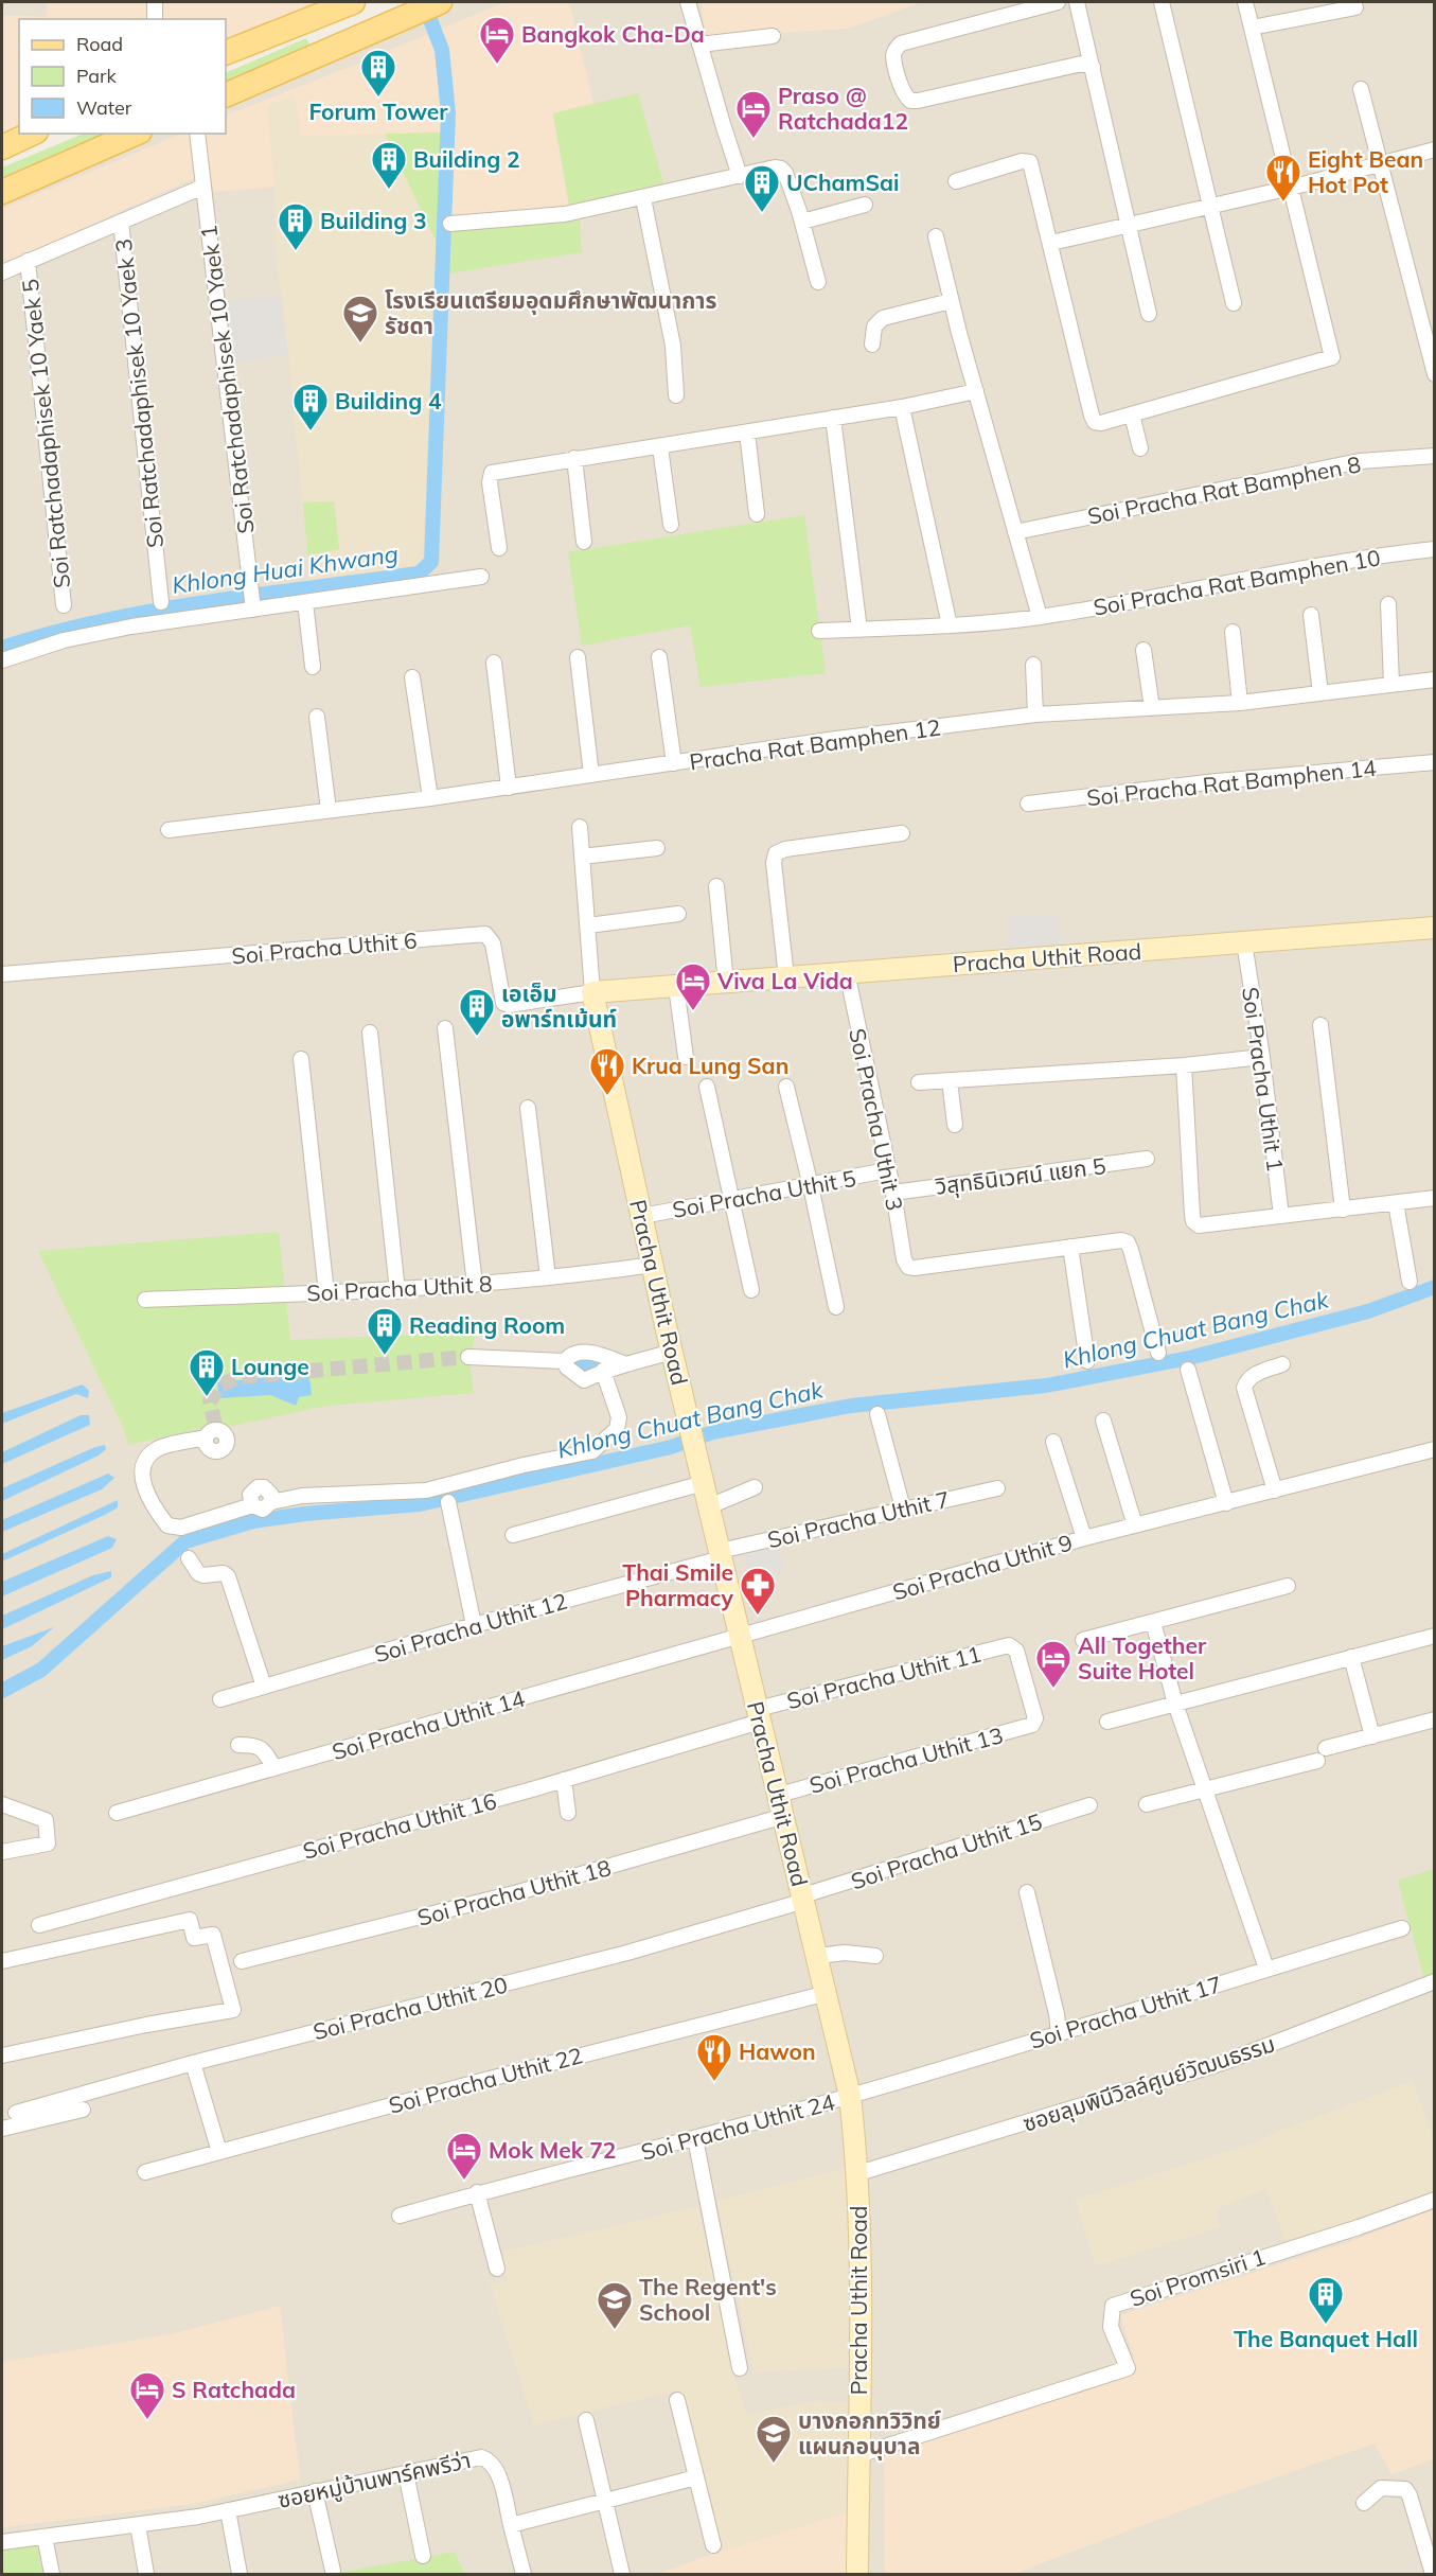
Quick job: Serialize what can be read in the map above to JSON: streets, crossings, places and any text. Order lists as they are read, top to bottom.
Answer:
{
  "streets": {
    "main road": ["Pracha Uthit Road"],
    "street": [
      "Soi Ratchadaphisek 10 Yaek 1",
      "Soi Ratchadaphisek 10 Yaek 3",
      "Soi Ratchadaphisek 10 Yaek 5",
      "Soi Pracha Rat Bamphen 8",
      "Soi Pracha Rat Bamphen 10",
      "Pracha Rat Bamphen 12",
      "Soi Pracha Rat Bamphen 14",
      "Soi Pracha Uthit 6",
      "Soi Pracha Uthit 1",
      "Soi Pracha Uthit 3",
      "วิสุทธินิเวศน์ แยก 5",
      "Soi Pracha Uthit 5",
      "Soi Pracha Uthit 8",
      "Soi Pracha Uthit 7",
      "Soi Pracha Uthit 9",
      "Soi Pracha Uthit 12",
      "Soi Pracha Uthit 11",
      "Soi Pracha Uthit 14",
      "Soi Pracha Uthit 13",
      "Soi Pracha Uthit 16",
      "Soi Pracha Uthit 15",
      "Soi Pracha Uthit 18",
      "Soi Pracha Uthit 20",
      "Soi Pracha Uthit 17",
      "Soi Pracha Uthit 22",
      "ซอยลุมพินีวิลล์ศูนย์วัฒนธรรม",
      "Soi Pracha Uthit 24",
      "Soi Promsiri 1",
      "ซอยหมู่บ้านพาร์คพรีว่า"
    ]
  },
  "crossings": [
    ["Soi Pracha Uthit 6", "Pracha Uthit Road"],
    ["Pracha Uthit Road", "Soi Pracha Uthit 1"],
    ["Pracha Uthit Road", "Soi Pracha Uthit 3"],
    ["Pracha Uthit Road", "Soi Pracha Uthit 5"],
    ["Pracha Uthit Road", "Soi Pracha Uthit 8"],
    ["Pracha Uthit Road", "Soi Pracha Uthit 7"],
    ["Pracha Uthit Road", "Soi Pracha Uthit 9"],
    ["Pracha Uthit Road", "Soi Pracha Uthit 12"],
    ["Pracha Uthit Road", "Soi Pracha Uthit 11"],
    ["Pracha Uthit Road", "Soi Pracha Uthit 14"],
    ["Pracha Uthit Road", "Soi Pracha Uthit 13"],
    ["Pracha Uthit Road", "Soi Pracha Uthit 16"],
    ["Pracha Uthit Road", "Soi Pracha Uthit 15"],
    ["Pracha Uthit Road", "Soi Pracha Uthit 18"],
    ["Pracha Uthit Road", "Soi Pracha Uthit 20"],
    ["Pracha Uthit Road", "Soi Pracha Uthit 17"],
    ["Pracha Uthit Road", "Soi Pracha Uthit 22"],
    ["Pracha Uthit Road", "ซอยลุมพินีวิลล์ศูนย์วัฒนธรรม"],
    ["Pracha Uthit Road", "Soi Pracha Uthit 24"],
    ["Pracha Uthit Road", "Soi Promsiri 1"],
    ["Soi Pracha Uthit 3", "วิสุทธินิเวศน์ แยก 5"],
    ["Soi Pracha Uthit 3", "Soi Pracha Uthit 5"],
    ["Soi Pracha Uthit 7", "Soi Pracha Uthit 12"],
    ["Soi Pracha Uthit 9", "Soi Pracha Uthit 14"],
    ["Soi Pracha Uthit 11", "Soi Pracha Uthit 13"],
    ["Soi Pracha Uthit 11", "Soi Pracha Uthit 16"],
    ["Soi Pracha Uthit 15", "Soi Pracha Uthit 20"],
    ["Soi Pracha Uthit 17", "Soi Pracha Uthit 24"]
  ],
  "water": ["Khlong Huai Khwang", "Khlong Chuat Bang Chak"],
  "places": {
    "hotel": [
      "Bangkok Cha-Da",
      "Praso @ Ratchada12",
      "Viva La Vida",
      "All Together Suite Hotel",
      "Mok Mek 72",
      "S Ratchada"
    ],
    "building": [
      "Forum Tower",
      "Building 2",
      "UChamSai",
      "Building 3",
      "Building 4",
      "เอเอ็ม อพาร์ทเม้นท์",
      "Reading Room",
      "Lounge",
      "The Banquet Hall"
    ],
    "restaurant": ["Eight Bean Hot Pot", "Krua Lung San", "Hawon"],
    "school or university": ["โรงเรียนเตรียมอุดมศึกษาพัฒนาการ รัชดา", "The Regent's School", "บางกอกทวิวิทย์ แผนกอนุบาล"],
    "pharmacy": ["Thai Smile Pharmacy"]
  },
  "legend": ["Road", "Park", "Water"]
}
